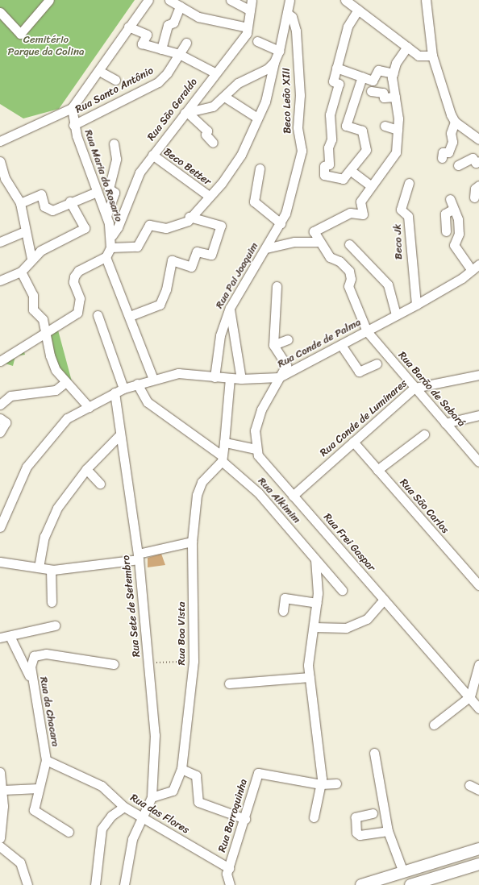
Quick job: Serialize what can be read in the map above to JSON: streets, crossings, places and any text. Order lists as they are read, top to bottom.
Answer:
{
  "streets": {
    "street": [
      "Rua Santo Antônio",
      "Beco Leão XIII",
      "Rua São Geraldo",
      "Beco Better",
      "Rua Maria do Rosario",
      "Beco Jk",
      "Rua Pai Joaquim",
      "Rua Conde de Palma",
      "Rua Barão de Sabará",
      "Rua Conde de Luminares",
      "Rua Alkimim",
      "Rua São Carlos",
      "Rua Frei Gaspar",
      "Rua Sete de Setembro",
      "Rua Boa Vista",
      "Rua da Chacara",
      "Rua das Flores",
      "Rua Barroquinha"
    ]
  },
  "crossings": [
    ["Rua Santo Antônio", "Rua Maria do Rosario"],
    ["Beco Leão XIII", "Rua Pai Joaquim"],
    ["Rua São Geraldo", "Beco Better"],
    ["Rua São Geraldo", "Rua Maria do Rosario"],
    ["Beco Jk", "Rua Conde de Palma"],
    ["Rua Pai Joaquim", "Rua Conde de Palma"],
    ["Rua Conde de Palma", "Rua Barão de Sabará"],
    ["Rua Conde de Palma", "Rua Alkimim"],
    ["Rua Conde de Palma", "Rua Sete de Setembro"],
    ["Rua Barão de Sabará", "Rua Conde de Luminares"],
    ["Rua Conde de Luminares", "Rua São Carlos"],
    ["Rua Conde de Luminares", "Rua Frei Gaspar"],
    ["Rua Alkimim", "Rua Boa Vista"],
    ["Rua Sete de Setembro", "Rua Boa Vista"],
    ["Rua Sete de Setembro", "Rua das Flores"],
    ["Rua da Chacara", "Rua das Flores"],
    ["Rua das Flores", "Rua Barroquinha"]
  ],
  "parks": ["Cemitério Parque da Colina"]
}
